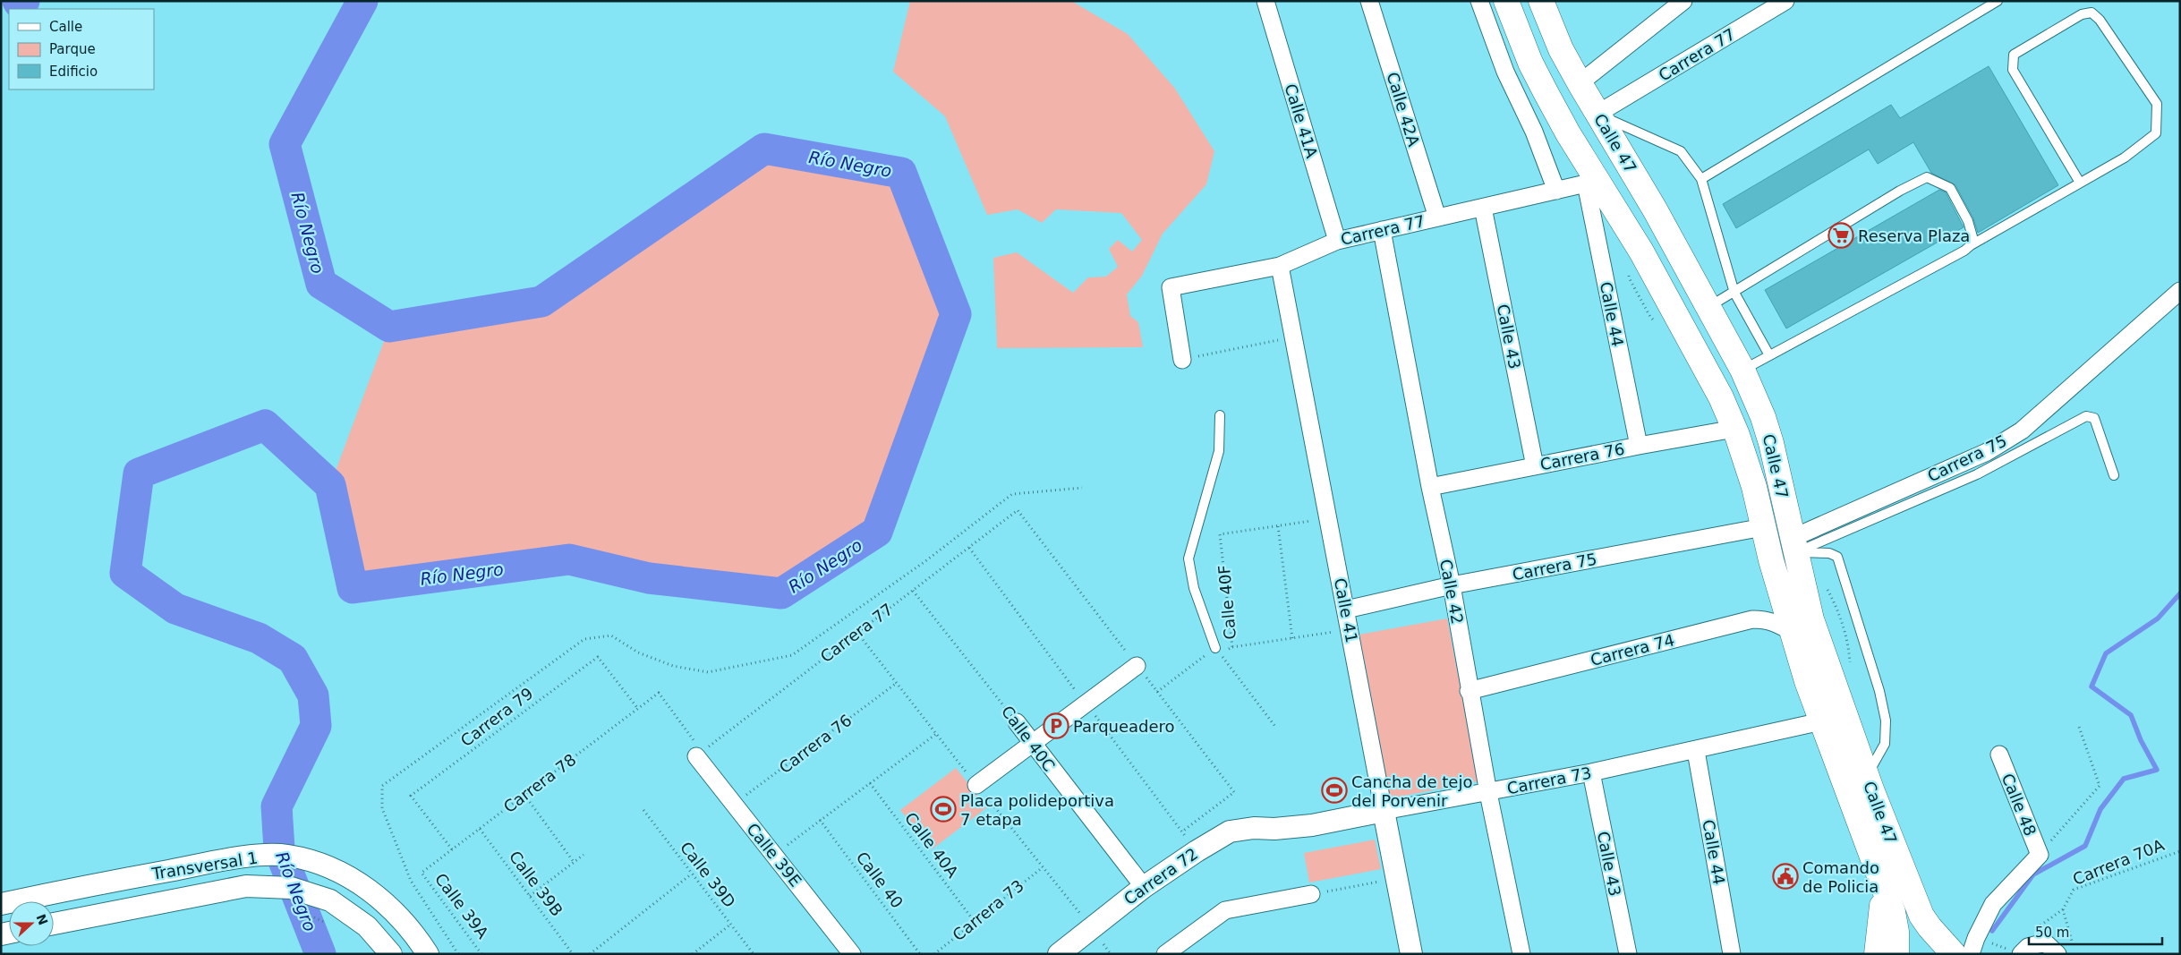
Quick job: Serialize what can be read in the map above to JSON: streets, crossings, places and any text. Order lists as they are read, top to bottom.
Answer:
{
  "streets": {
    "main road": ["Calle 47"],
    "street": [
      "Carrera 77",
      "Calle 42A",
      "Calle 41A",
      "Calle 44",
      "Calle 43",
      "Carrera 76",
      "Carrera 75",
      "Calle 42",
      "Calle 41",
      "Carrera 74",
      "Calle 40C",
      "Carrera 73",
      "Calle 48",
      "Calle 39E",
      "Transversal 1",
      "Carrera 72"
    ],
    "path": [
      "Calle 40F",
      "Carrera 79",
      "Carrera 78",
      "Calle 40A",
      "Carrera 70A",
      "Calle 39D",
      "Calle 40",
      "Calle 39B",
      "Calle 39A"
    ]
  },
  "crossings": [
    ["Carrera 77", "Calle 42A"],
    ["Carrera 77", "Calle 41A"],
    ["Carrera 77", "Calle 47"],
    ["Carrera 77", "Calle 44"],
    ["Carrera 77", "Calle 43"],
    ["Carrera 77", "Calle 42"],
    ["Carrera 77", "Calle 41"],
    ["Carrera 77", "Calle 40C"],
    ["Carrera 77", "Carrera 78"],
    ["Carrera 77", "Calle 39E"],
    ["Calle 47", "Calle 44"],
    ["Calle 47", "Carrera 76"],
    ["Calle 47", "Carrera 75"],
    ["Calle 47", "Carrera 74"],
    ["Calle 47", "Carrera 73"],
    ["Calle 44", "Carrera 76"],
    ["Calle 44", "Carrera 73"],
    ["Calle 43", "Carrera 76"],
    ["Calle 43", "Carrera 73"],
    ["Carrera 76", "Calle 42"],
    ["Carrera 76", "Calle 39E"],
    ["Carrera 75", "Calle 42"],
    ["Carrera 75", "Calle 41"],
    ["Calle 42", "Carrera 74"],
    ["Calle 42", "Carrera 73"],
    ["Calle 41", "Carrera 73"],
    ["Carrera 79", "Carrera 78"],
    ["Calle 40C", "Carrera 72"],
    ["Carrera 73", "Calle 40A"],
    ["Carrera 73", "Carrera 72"],
    ["Carrera 78", "Calle 39E"],
    ["Carrera 78", "Calle 39B"],
    ["Carrera 78", "Calle 39A"]
  ],
  "water": ["Río Negro"],
  "places": {
    "supermarket": ["Reserva Plaza"],
    "parking": ["Parqueadero"],
    "sports": ["Cancha de tejo del Porvenir", "Placa polideportiva 7 etapa"],
    "public building": ["Comando de Policia"]
  },
  "legend": ["Calle", "Parque", "Edificio"],
  "scale_bar": "50 m",
  "north": "right"
}
